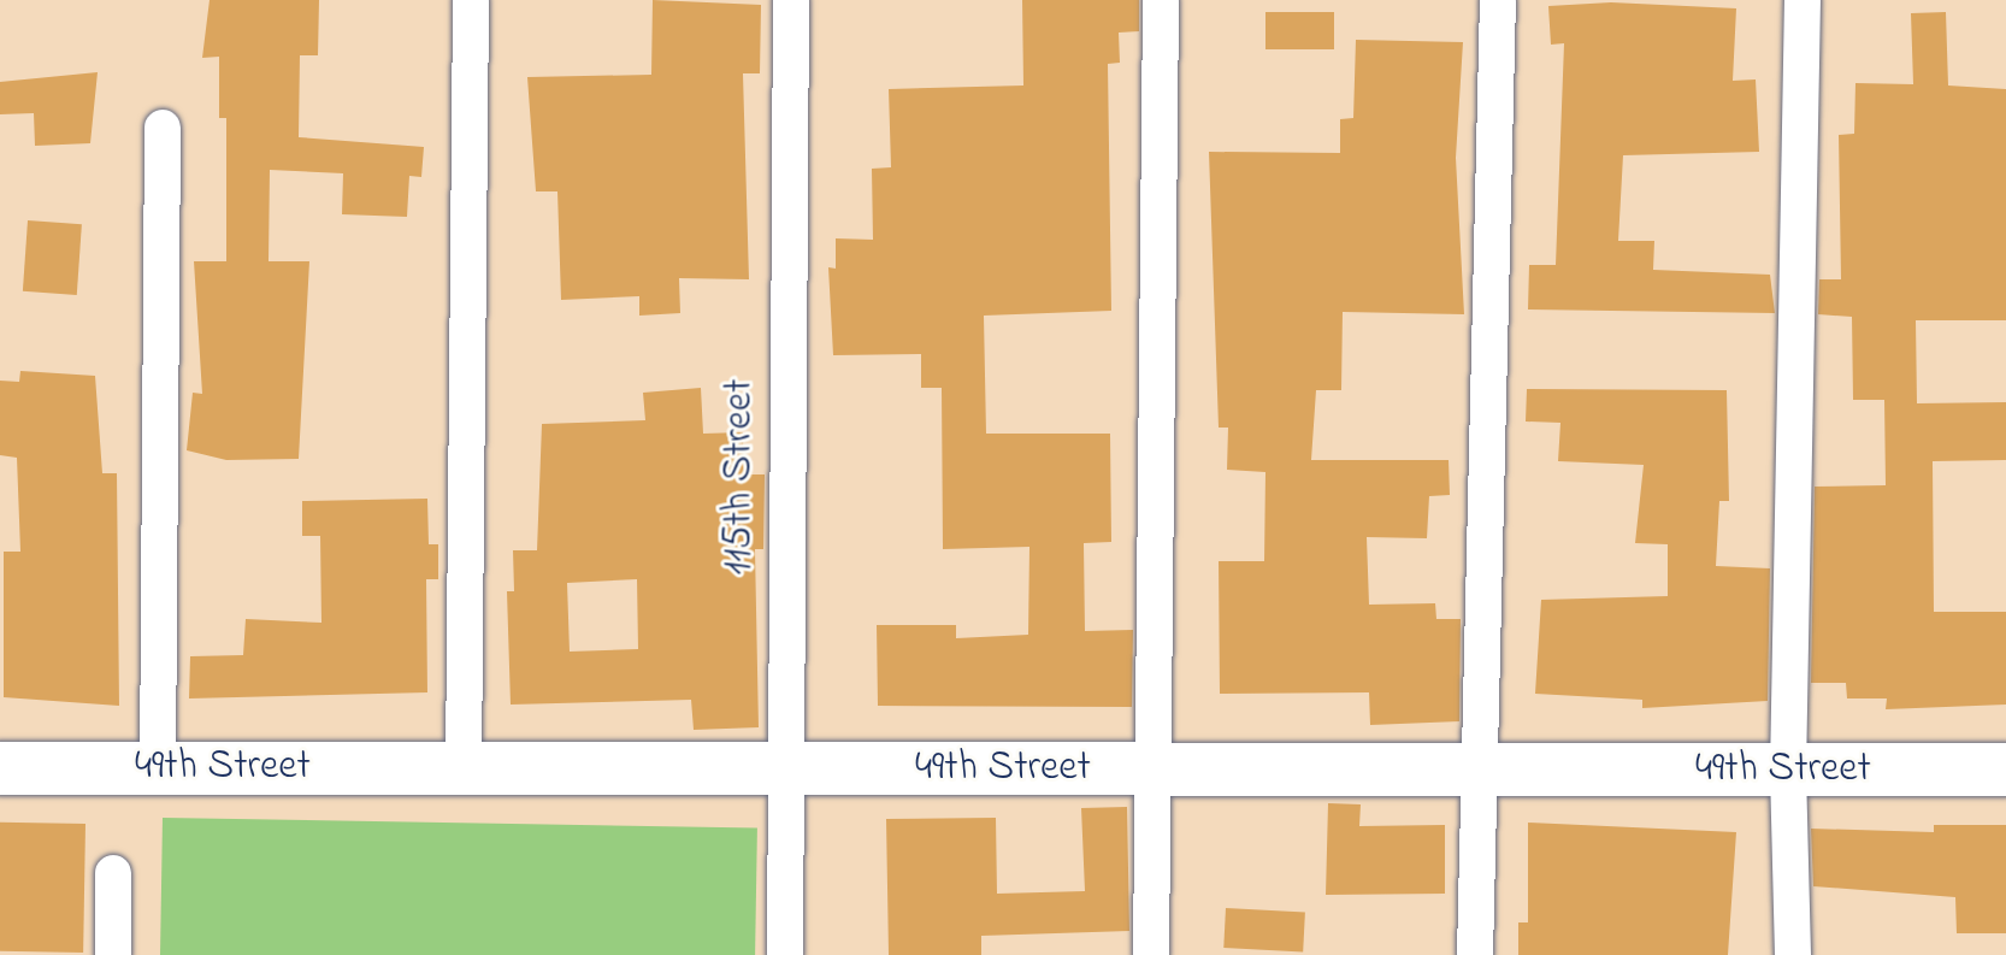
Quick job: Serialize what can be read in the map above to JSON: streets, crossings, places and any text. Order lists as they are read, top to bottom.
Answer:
{
  "streets": {
    "main road": ["49th Street"],
    "street": ["115th Street"]
  },
  "crossings": [
    ["115th Street", "49th Street"]
  ]
}
